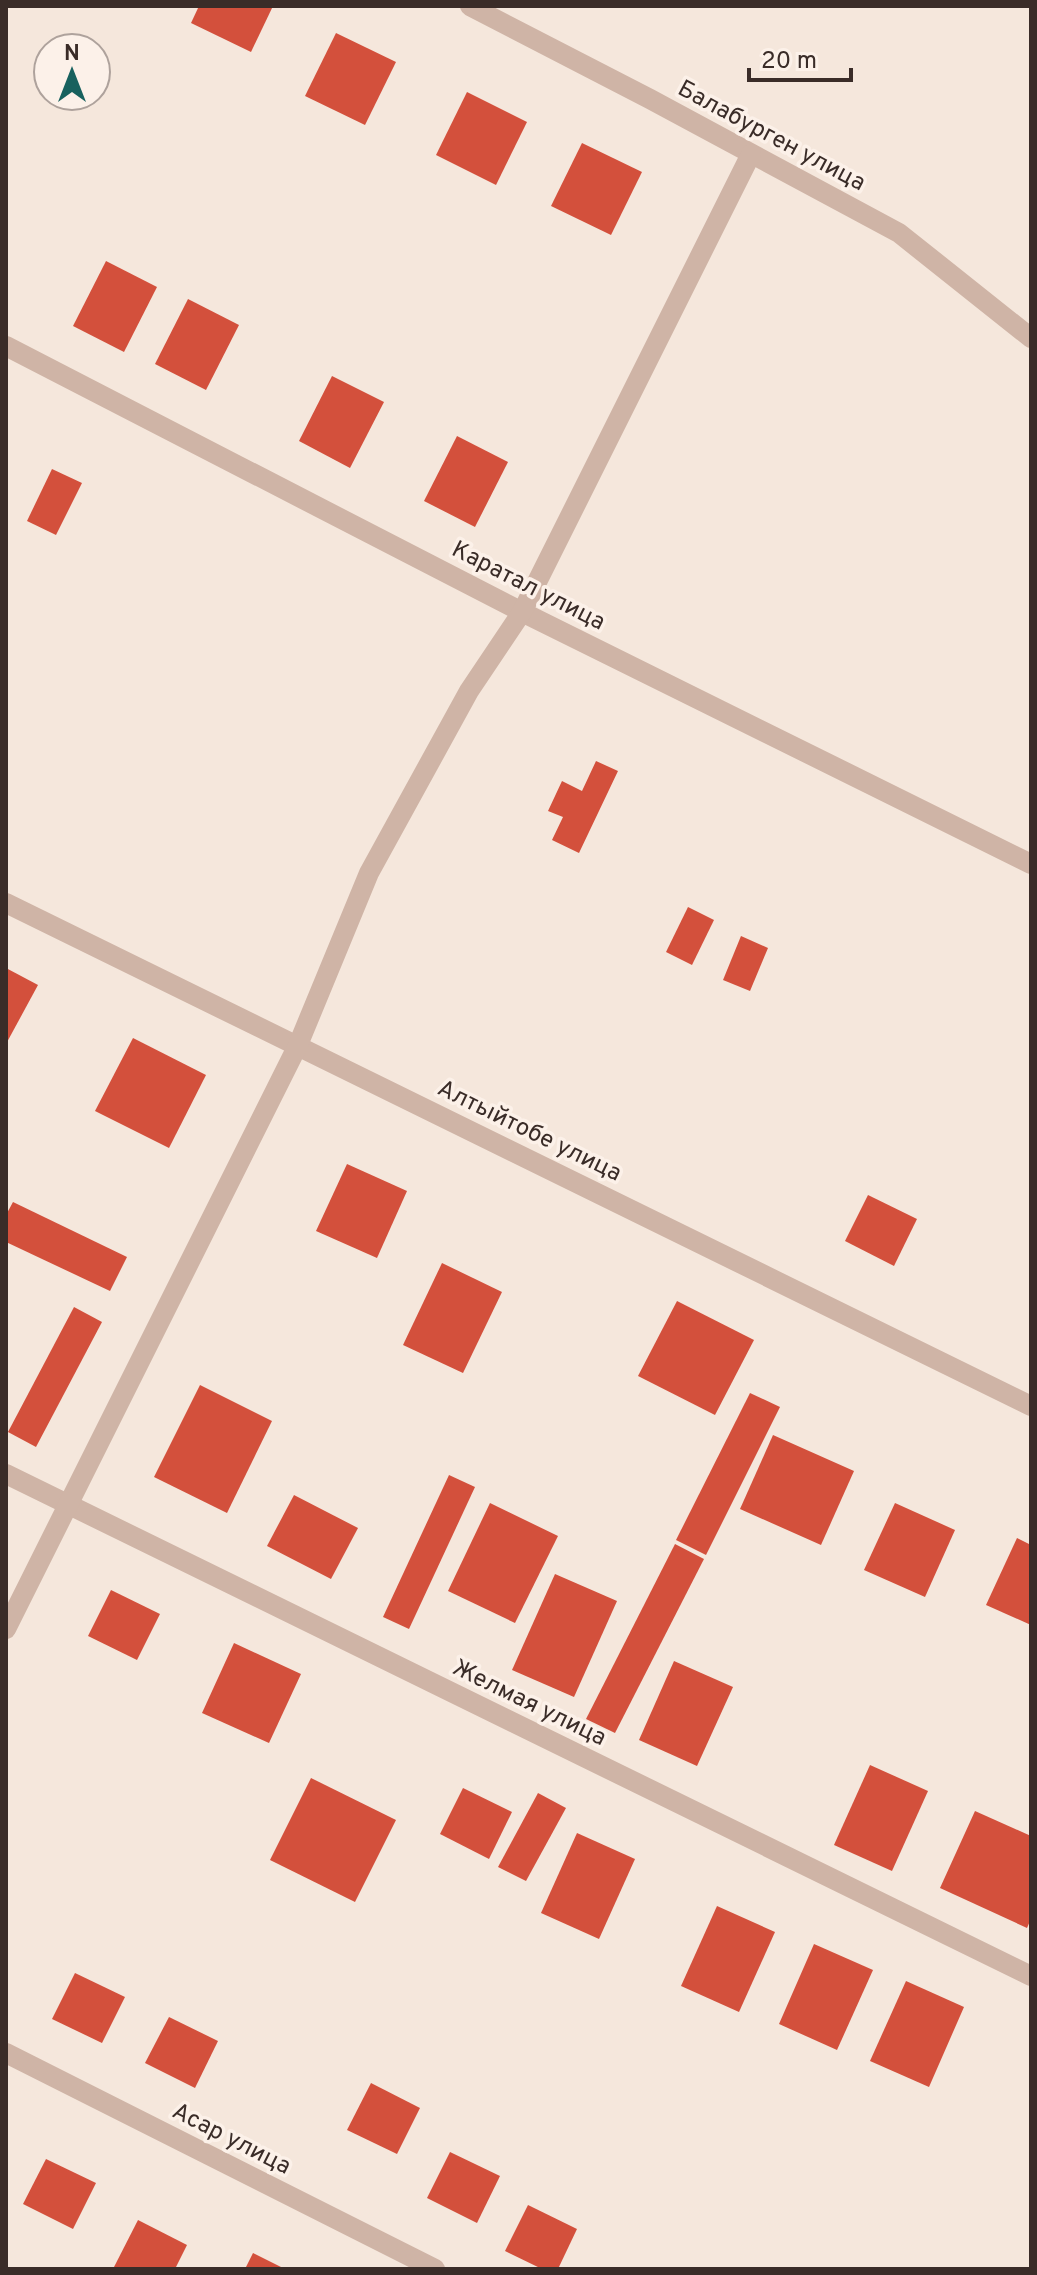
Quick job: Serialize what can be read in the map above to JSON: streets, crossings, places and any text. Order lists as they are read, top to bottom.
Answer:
{
  "streets": {
    "street": [
      "Балабурген улица",
      "Каратал улица",
      "Алтыйтобе улица",
      "Желмая улица",
      "Асар улица"
    ]
  },
  "scale_bar": "20 m",
  "north": "top"
}
